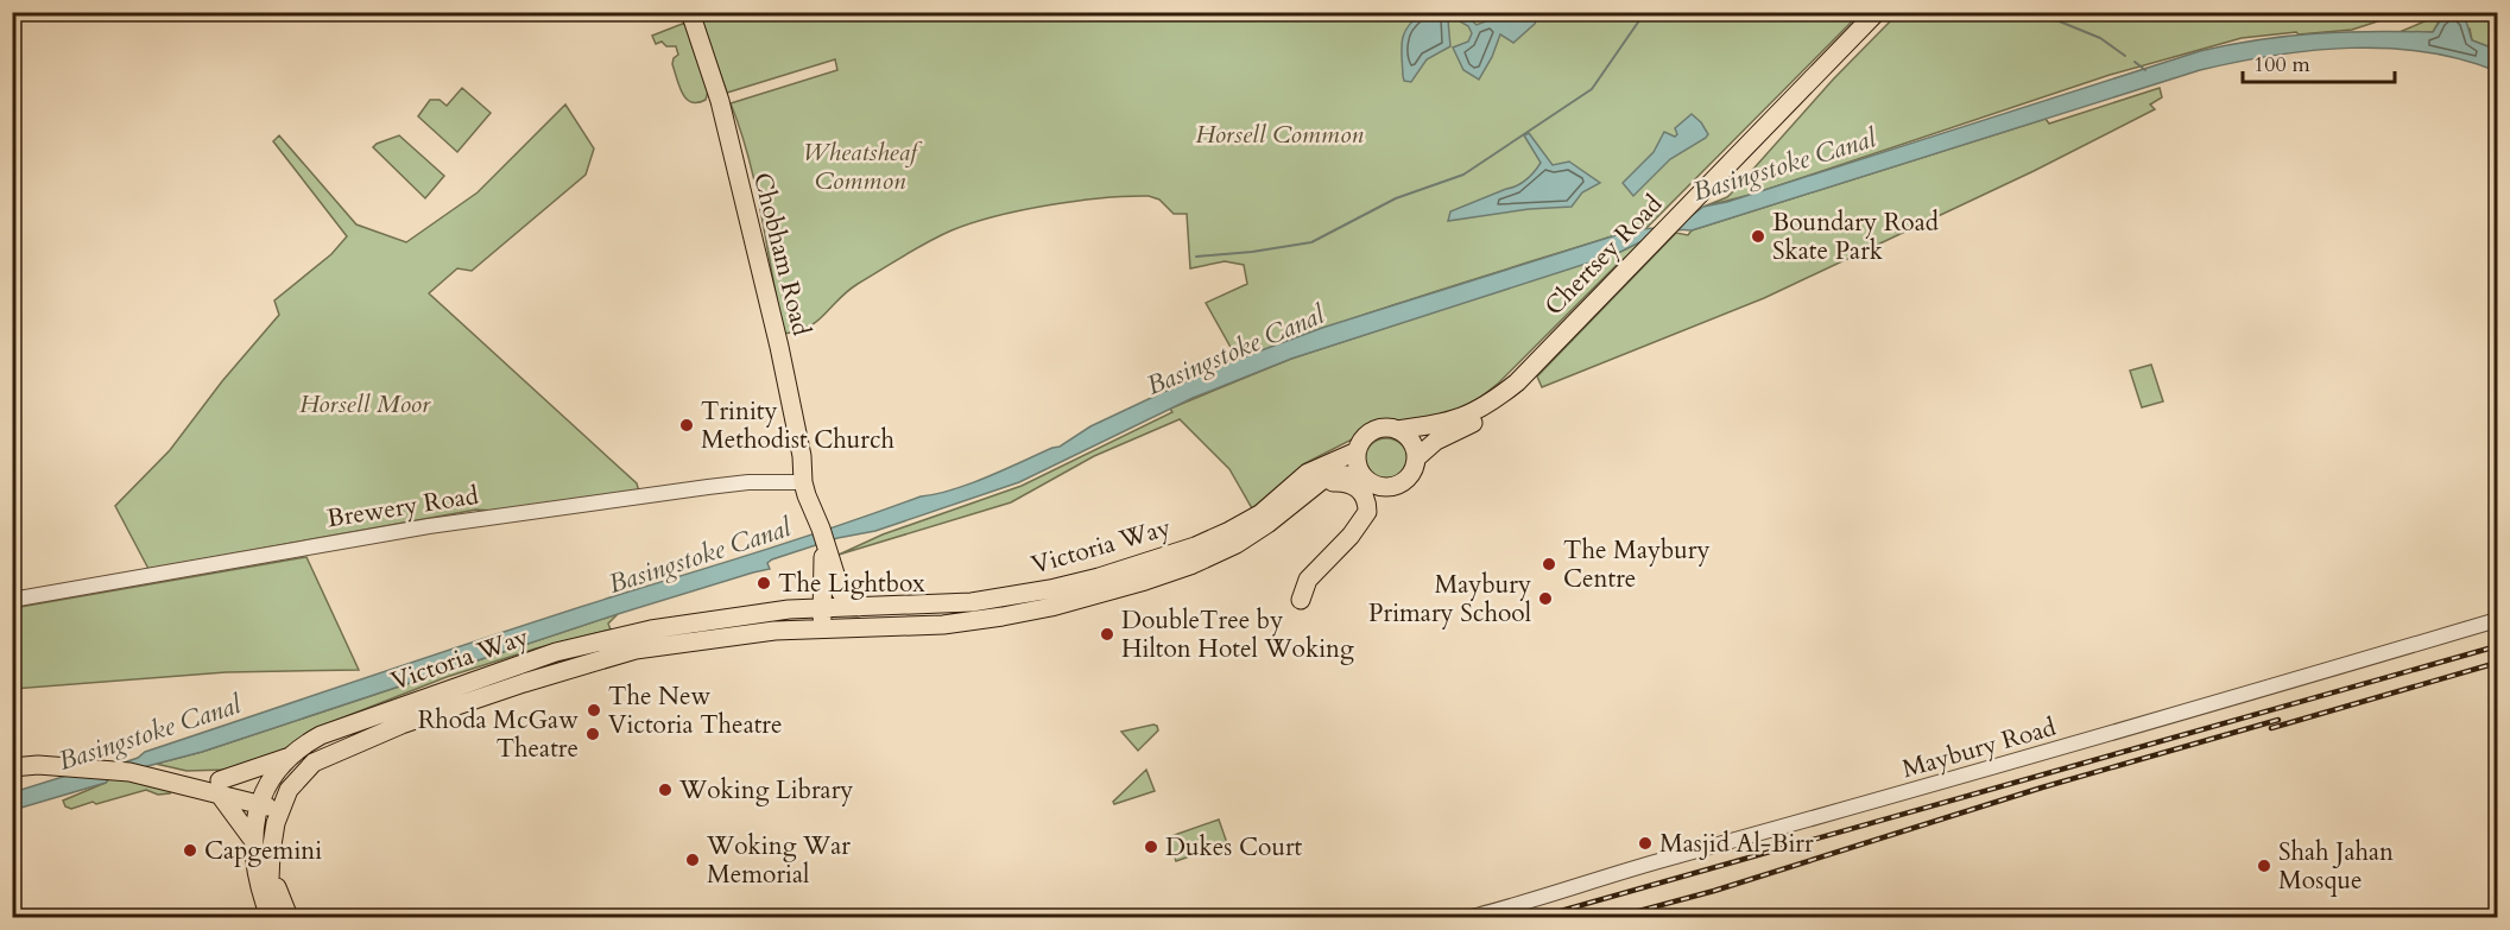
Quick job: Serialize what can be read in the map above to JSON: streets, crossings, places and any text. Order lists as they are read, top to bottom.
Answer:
{
  "streets": {
    "main road": ["Chobham Road", "Chertsey Road", "Victoria Way"],
    "street": ["Brewery Road", "Maybury Road"]
  },
  "crossings": [
    ["Chobham Road", "Brewery Road"],
    ["Chobham Road", "Victoria Way"],
    ["Chertsey Road", "Victoria Way"]
  ],
  "water": ["Basingstoke Canal"],
  "parks": ["Horsell Common", "Wheatsheaf Common", "Horsell Moor"],
  "places": [
    "Boundary Road Skate Park",
    "Trinity Methodist Church",
    "The Maybury Centre",
    "The Lightbox",
    "Maybury Primary School",
    "DoubleTree by Hilton Hotel Woking",
    "The New Victoria Theatre",
    "Rhoda McGaw Theatre",
    "Woking Library",
    "Masjid Al-Birr",
    "Dukes Court",
    "Capgemini",
    "Woking War Memorial",
    "Shah Jahan Mosque"
  ],
  "scale_bar": "100 m"
}
